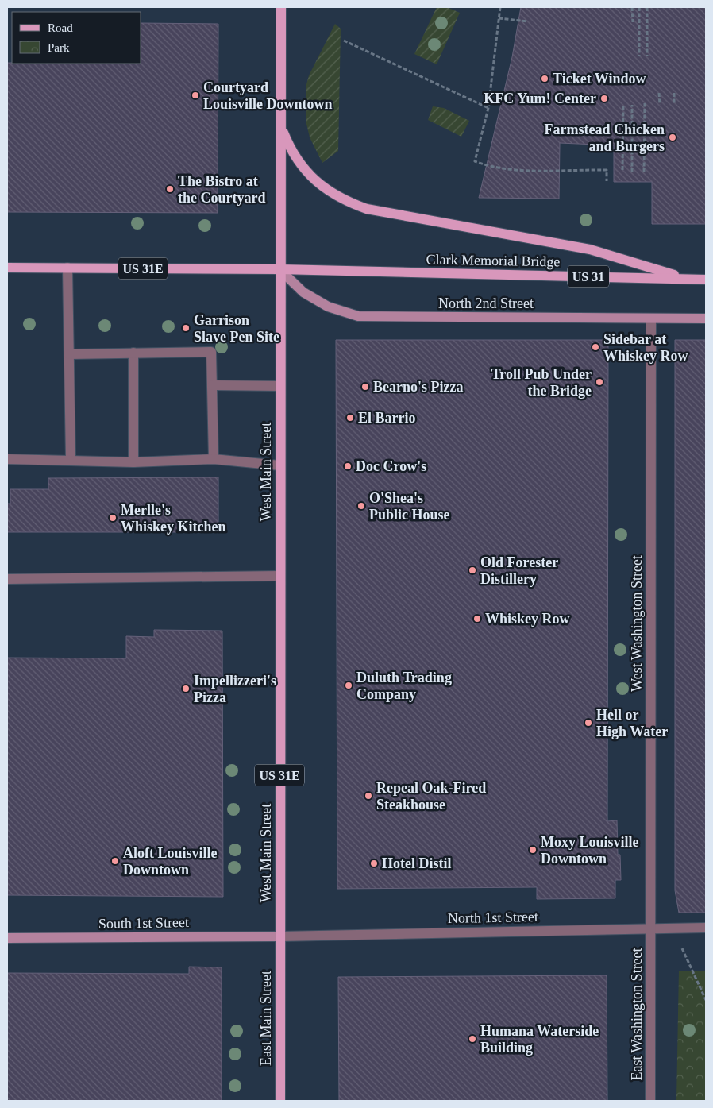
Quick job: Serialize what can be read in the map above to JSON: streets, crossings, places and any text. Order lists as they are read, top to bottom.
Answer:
{
  "streets": {
    "main road": [
      "Clark Memorial Bridge",
      "US 31E",
      "US 31",
      "West Main Street",
      "East Main Street"
    ],
    "street": [
      "North 2nd Street",
      "West Washington Street",
      "North 1st Street",
      "South 1st Street",
      "East Washington Street"
    ]
  },
  "crossings": [
    ["Clark Memorial Bridge", "US 31E"],
    ["Clark Memorial Bridge", "North 2nd Street"],
    ["Clark Memorial Bridge", "West Main Street"],
    ["US 31E", "North 2nd Street"],
    ["US 31E", "West Main Street"],
    ["North 2nd Street", "West Main Street"],
    ["North 2nd Street", "West Washington Street"],
    ["West Main Street", "North 1st Street"],
    ["West Main Street", "South 1st Street"],
    ["West Main Street", "East Main Street"],
    ["West Washington Street", "North 1st Street"],
    ["West Washington Street", "East Washington Street"],
    ["North 1st Street", "South 1st Street"],
    ["North 1st Street", "East Washington Street"],
    ["North 1st Street", "East Main Street"],
    ["South 1st Street", "East Main Street"]
  ],
  "places": [
    "Ticket Window",
    "Courtyard Louisville Downtown",
    "KFC Yum! Center",
    "Farmstead Chicken and Burgers",
    "The Bistro at the Courtyard",
    "Garrison Slave Pen Site",
    "Sidebar at Whiskey Row",
    "Troll Pub Under the Bridge",
    "Bearno's Pizza",
    "El Barrio",
    "Doc Crow's",
    "O'Shea's Public House",
    "Merlle's Whiskey Kitchen",
    "Old Forester Distillery",
    "Whiskey Row",
    "Duluth Trading Company",
    "Impellizzeri's Pizza",
    "Hell or High Water",
    "Repeal Oak-Fired Steakhouse",
    "Moxy Louisville Downtown",
    "Aloft Louisville Downtown",
    "Hotel Distil",
    "Humana Waterside Building"
  ],
  "legend": ["Road", "Park"]
}
